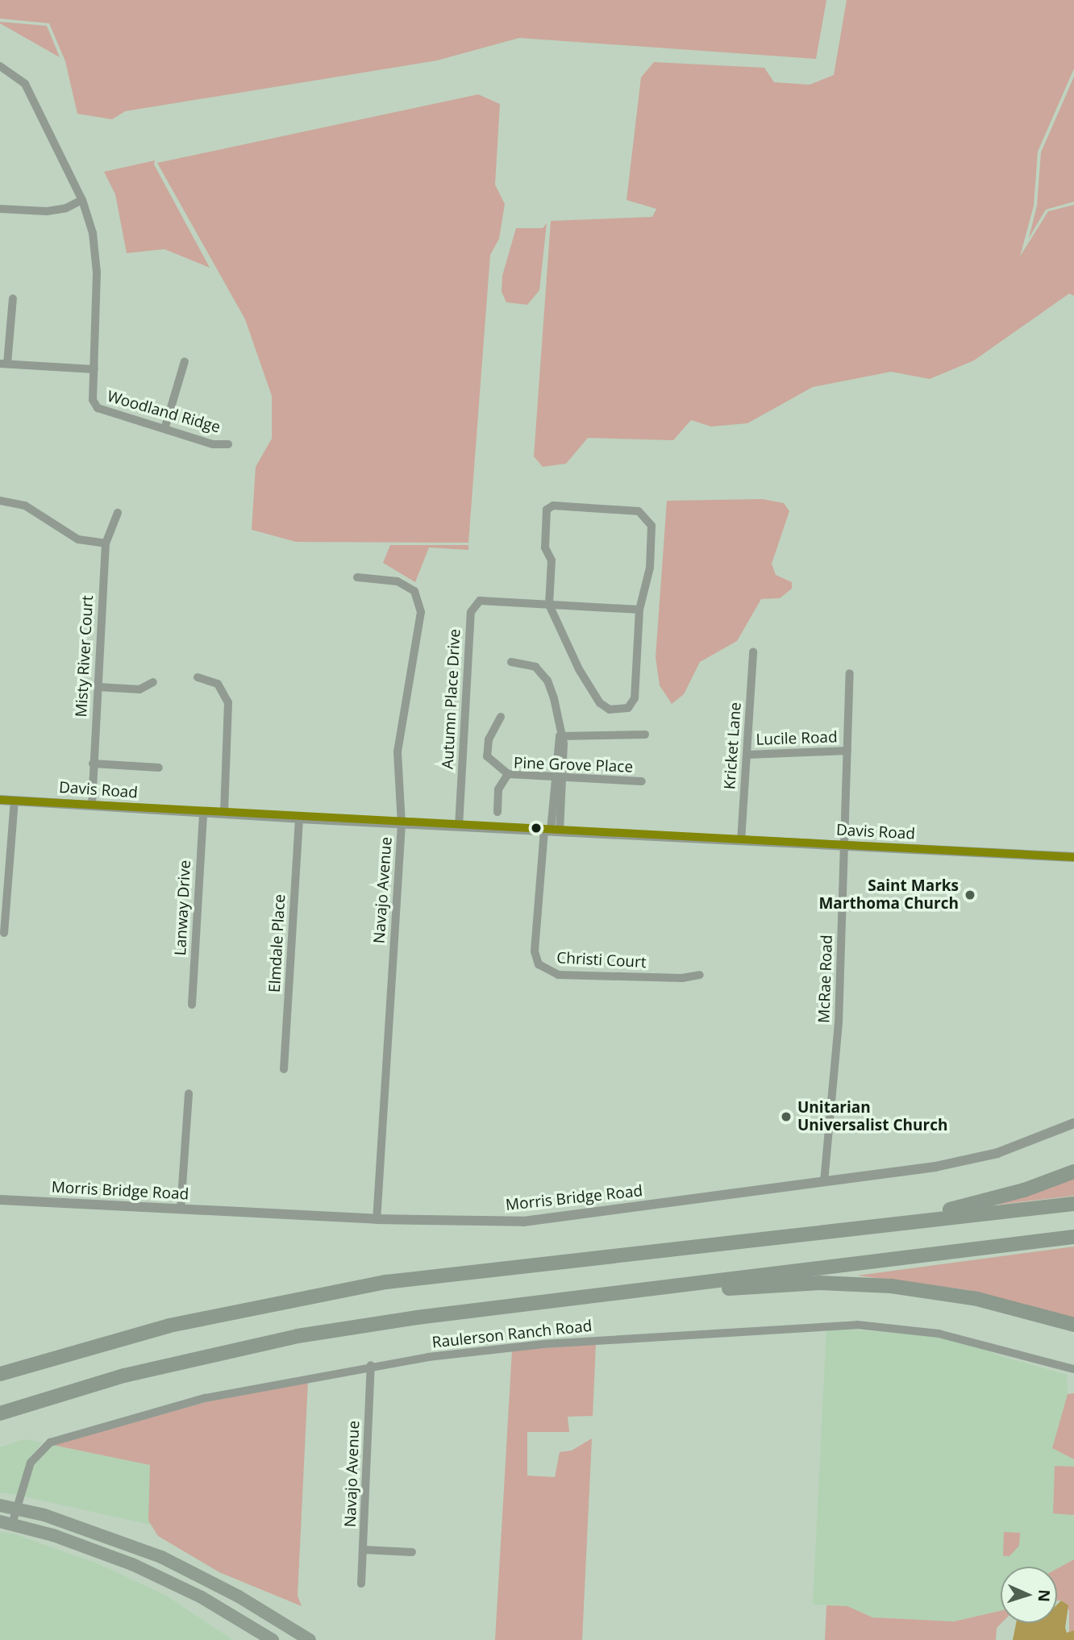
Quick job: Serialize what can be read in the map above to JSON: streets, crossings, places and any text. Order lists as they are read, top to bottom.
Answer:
{
  "streets": {
    "street": [
      "Woodland Ridge",
      "Misty River Court",
      "Autumn Place Drive",
      "Lucile Road",
      "Kricket Lane",
      "Pine Grove Place",
      "Davis Road",
      "Navajo Avenue",
      "Lanway Drive",
      "Elmdale Place",
      "Christi Court",
      "McRae Road",
      "Morris Bridge Road",
      "Raulerson Ranch Road"
    ]
  },
  "crossings": [
    ["Misty River Court", "Davis Road"],
    ["Autumn Place Drive", "Davis Road"],
    ["Lucile Road", "Kricket Lane"],
    ["Lucile Road", "McRae Road"],
    ["Kricket Lane", "Davis Road"],
    ["Pine Grove Place", "Christi Court"],
    ["Davis Road", "Navajo Avenue"],
    ["Davis Road", "Lanway Drive"],
    ["Davis Road", "Elmdale Place"],
    ["Davis Road", "Christi Court"],
    ["Davis Road", "McRae Road"],
    ["Navajo Avenue", "Morris Bridge Road"],
    ["Navajo Avenue", "Raulerson Ranch Road"],
    ["McRae Road", "Morris Bridge Road"]
  ],
  "places": ["Saint Marks Marthoma Church", "Unitarian Universalist Church"],
  "north": "right"
}
